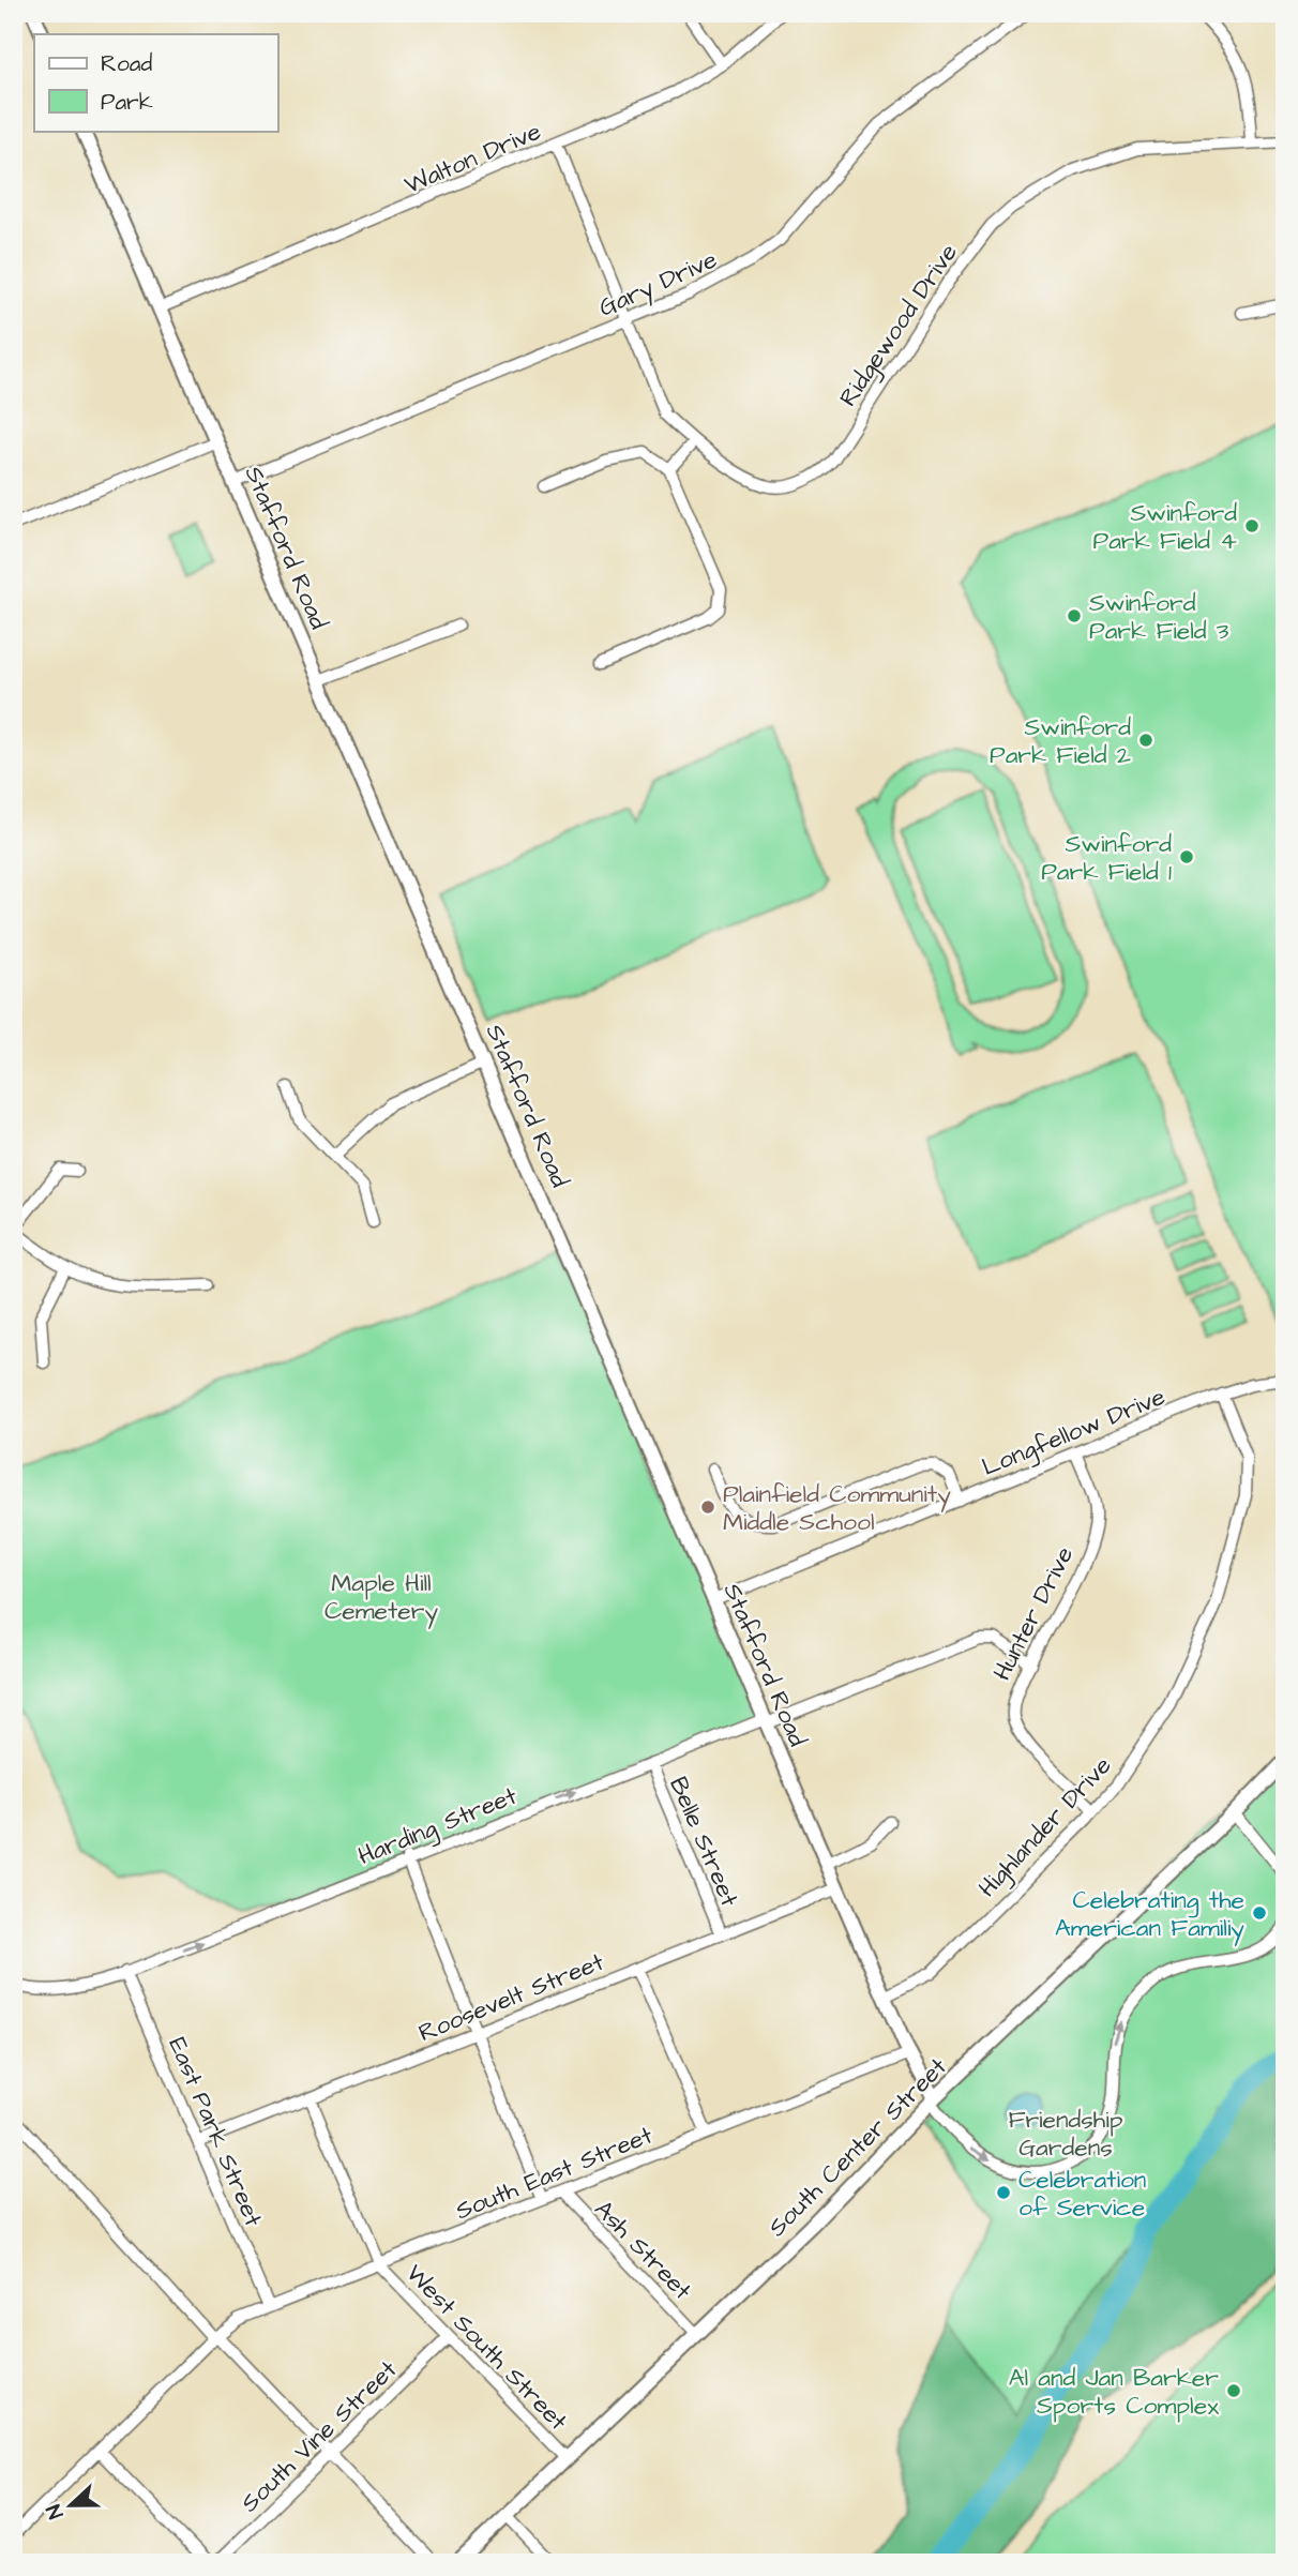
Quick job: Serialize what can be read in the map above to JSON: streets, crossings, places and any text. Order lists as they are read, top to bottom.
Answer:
{
  "streets": {
    "street": [
      "Walton Drive",
      "Gary Drive",
      "Ridgewood Drive",
      "Stafford Road",
      "Longfellow Drive",
      "Hunter Drive",
      "Harding Street",
      "Highlander Drive",
      "Belle Street",
      "Roosevelt Street",
      "East Park Street",
      "South Center Street",
      "South East Street",
      "Ash Street",
      "West South Street",
      "South Vine Street"
    ]
  },
  "crossings": [
    ["Walton Drive", "Ridgewood Drive"],
    ["Walton Drive", "Stafford Road"],
    ["Gary Drive", "Ridgewood Drive"],
    ["Gary Drive", "Stafford Road"],
    ["Stafford Road", "Longfellow Drive"],
    ["Stafford Road", "Harding Street"],
    ["Stafford Road", "Highlander Drive"],
    ["Stafford Road", "Roosevelt Street"],
    ["Stafford Road", "South Center Street"],
    ["Stafford Road", "South East Street"],
    ["Longfellow Drive", "Hunter Drive"],
    ["Longfellow Drive", "Highlander Drive"],
    ["Hunter Drive", "Harding Street"],
    ["Hunter Drive", "Highlander Drive"],
    ["Harding Street", "Belle Street"],
    ["Harding Street", "East Park Street"],
    ["Belle Street", "Roosevelt Street"],
    ["Roosevelt Street", "East Park Street"],
    ["Roosevelt Street", "West South Street"],
    ["East Park Street", "South East Street"],
    ["South Center Street", "Ash Street"],
    ["South Center Street", "West South Street"],
    ["South East Street", "Ash Street"],
    ["South East Street", "West South Street"],
    ["West South Street", "South Vine Street"]
  ],
  "one_way": ["Harding Street"],
  "parks": ["Maple Hill Cemetery", "Friendship Gardens"],
  "places": [
    "Swinford Park Field 4",
    "Swinford Park Field 3",
    "Swinford Park Field 2",
    "Swinford Park Field 1",
    "Plainfield Community Middle School",
    "Celebrating the American Familiy",
    "Celebration of Service",
    "Al and Jan Barker Sports Complex"
  ],
  "legend": ["Road", "Park"],
  "north": "left"
}
